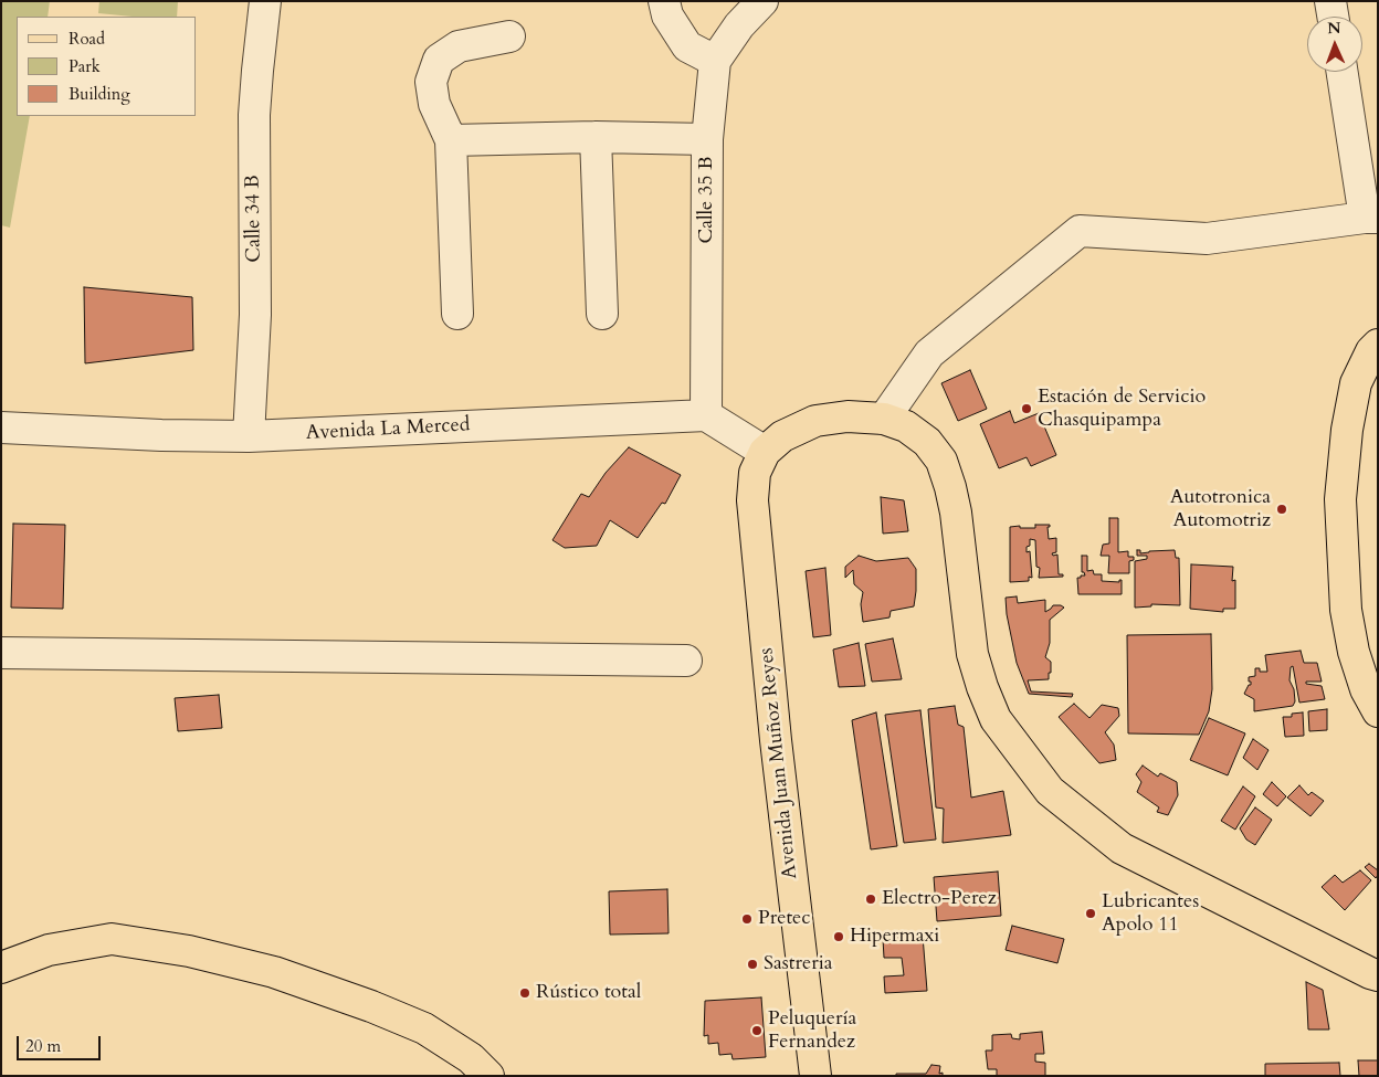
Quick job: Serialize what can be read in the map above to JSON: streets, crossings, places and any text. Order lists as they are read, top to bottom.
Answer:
{
  "streets": {
    "main road": ["Avenida Juan Muñoz Reyes"],
    "street": ["Calle 35 B", "Calle 34 B", "Avenida La Merced"]
  },
  "crossings": [
    ["Calle 35 B", "Avenida La Merced"],
    ["Calle 34 B", "Avenida La Merced"]
  ],
  "places": [
    "Estación de Servicio Chasquipampa",
    "Autotronica Automotriz",
    "Electro-Perez",
    "Lubricantes Apolo 11",
    "Pretec",
    "Hipermaxi",
    "Sastreria",
    "Rústico total",
    "Peluquería Fernandez"
  ],
  "legend": ["Road", "Park", "Building"],
  "scale_bar": "20 m",
  "north": "top"
}
